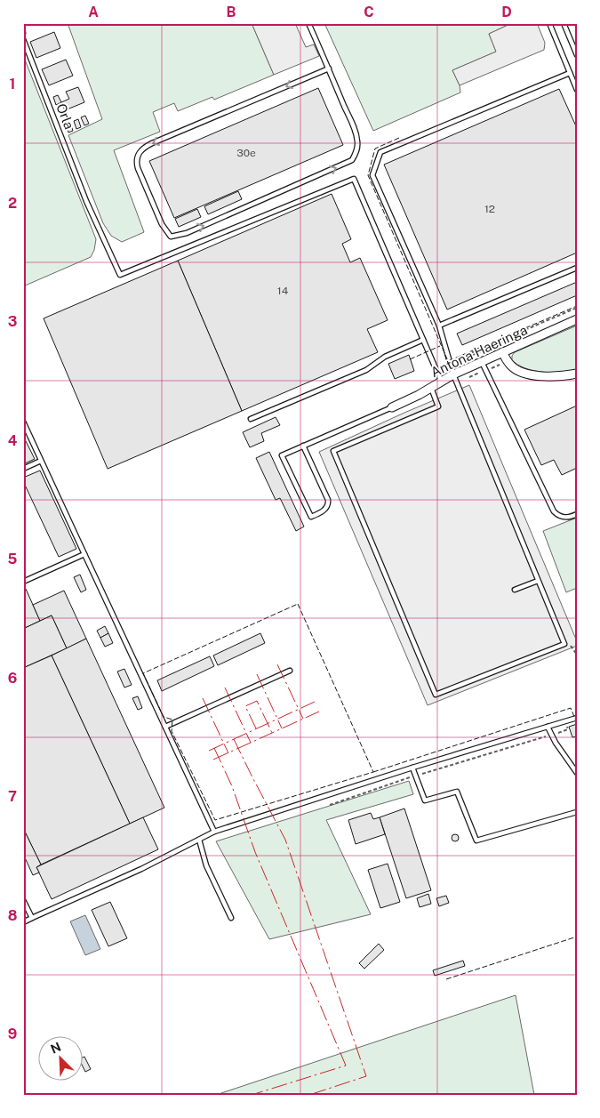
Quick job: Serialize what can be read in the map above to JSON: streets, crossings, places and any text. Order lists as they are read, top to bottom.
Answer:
{
  "streets": {
    "street": ["Antona Haeringa"],
    "lane": ["Orla"]
  },
  "house_numbers": ["30e", "12", "14"],
  "north": "top left",
  "grid": {
    "columns": [
      "A",
      "B",
      "C",
      "D"
    ],
    "rows": [
      "1",
      "2",
      "3",
      "4",
      "5",
      "6",
      "7",
      "8",
      "9"
    ]
  }
}
